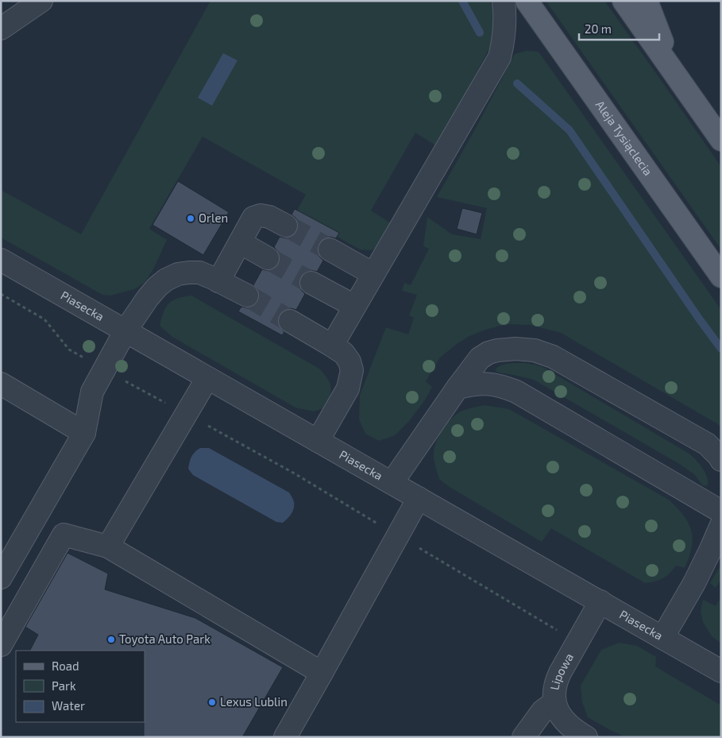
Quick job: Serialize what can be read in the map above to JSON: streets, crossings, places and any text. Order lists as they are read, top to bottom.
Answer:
{
  "streets": {
    "main road": ["Aleja Tysiąclecia"],
    "street": ["Piasecka", "Lipowa"]
  },
  "crossings": [
    ["Piasecka", "Lipowa"]
  ],
  "places": ["Orlen", "Toyota Auto Park", "Lexus Lublin"],
  "legend": ["Road", "Park", "Water"],
  "scale_bar": "20 m"
}
